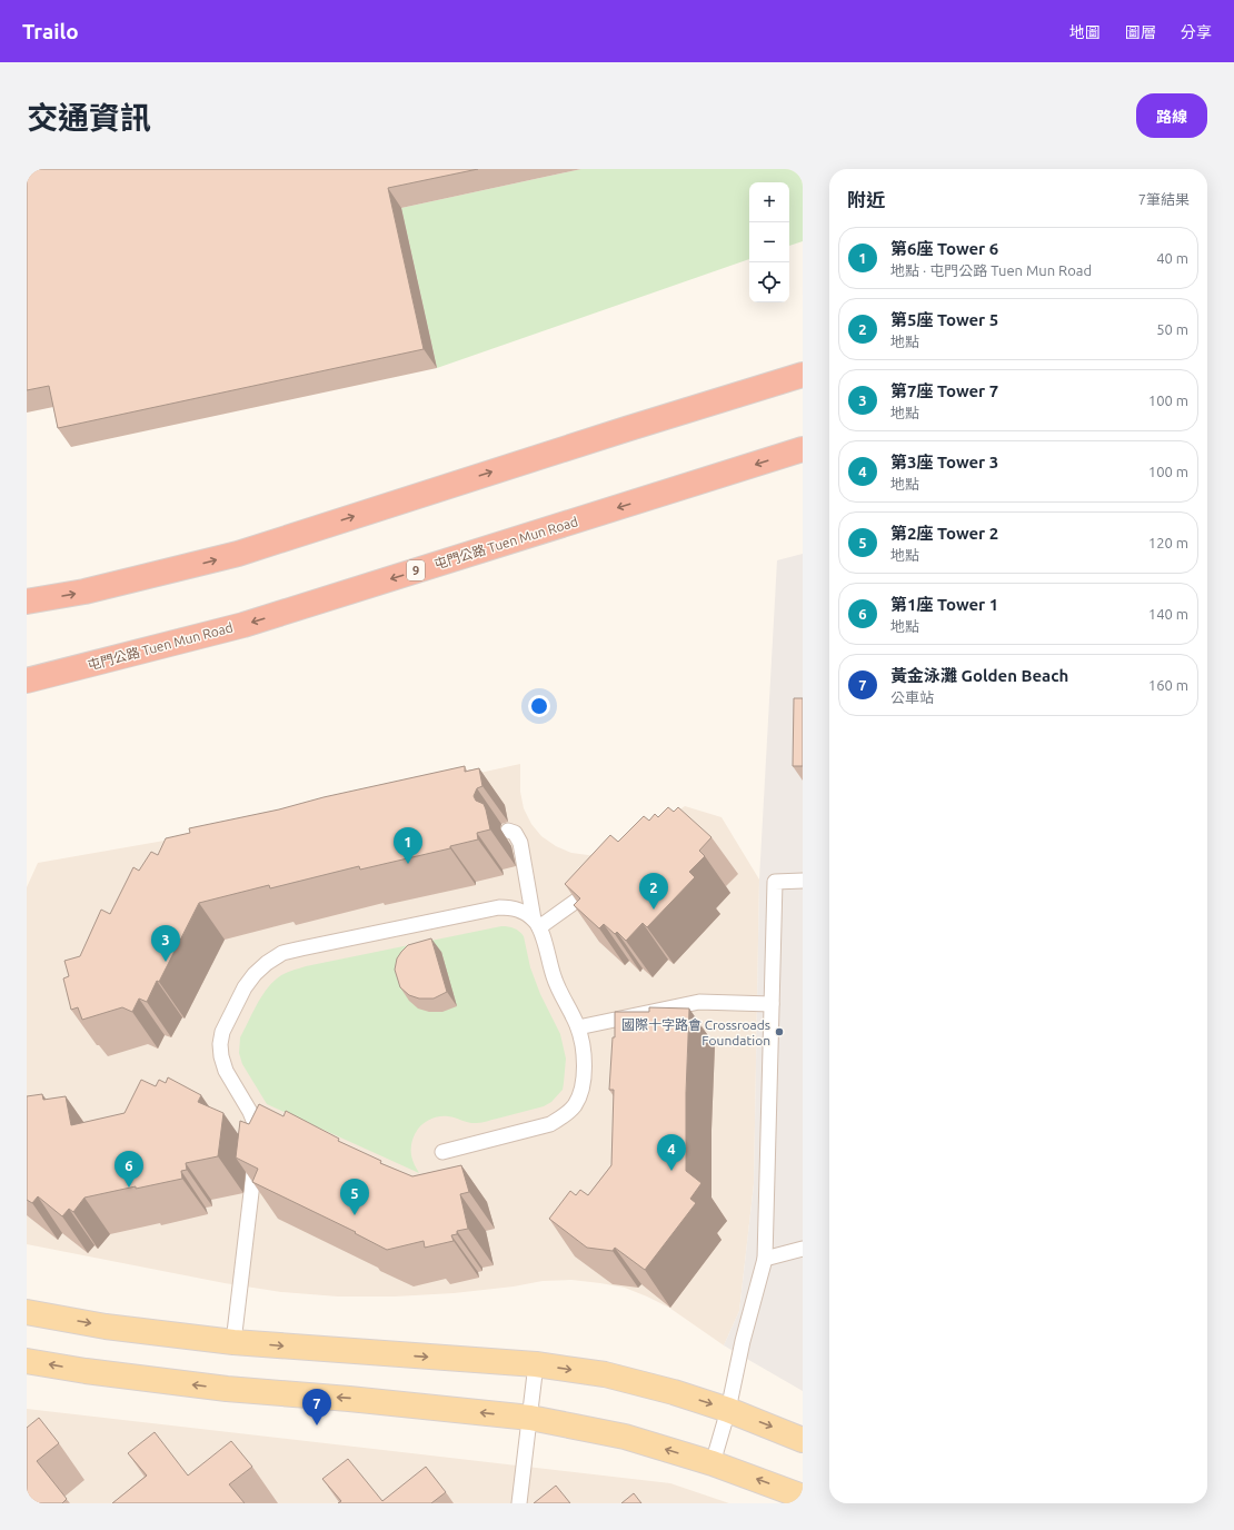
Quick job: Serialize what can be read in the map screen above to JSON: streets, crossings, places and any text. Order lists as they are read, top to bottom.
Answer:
{
  "streets": {
    "highway": ["屯門公路 Tuen Mun Road", "9"]
  },
  "places": ["國際十字路會 Crossroads Foundation"],
  "page": {
    "header": "Trailo",
    "nav": ["地圖", "圖層", "分享"],
    "title": "交通資訊",
    "buttons": "路線",
    "heading": ["附近", "7筆結果"],
    "map_buttons": ["+", "−"],
    "list": [
      {
        "mark": "1",
        "name": "第6座 Tower 6",
        "note": "地點 · 屯門公路 Tuen Mun Road",
        "value": "40 m"
      },
      {
        "mark": "2",
        "name": "第5座 Tower 5",
        "note": "地點",
        "value": "50 m"
      },
      {
        "mark": "3",
        "name": "第7座 Tower 7",
        "note": "地點",
        "value": "100 m"
      },
      {
        "mark": "4",
        "name": "第3座 Tower 3",
        "note": "地點",
        "value": "100 m"
      },
      {
        "mark": "5",
        "name": "第2座 Tower 2",
        "note": "地點",
        "value": "120 m"
      },
      {
        "mark": "6",
        "name": "第1座 Tower 1",
        "note": "地點",
        "value": "140 m"
      },
      {
        "mark": "7",
        "name": "黃金泳灘 Golden Beach",
        "note": "公車站",
        "value": "160 m"
      }
    ],
    "pins": [
      "1",
      "2",
      "3",
      "4",
      "6",
      "5",
      "7"
    ]
  }
}
